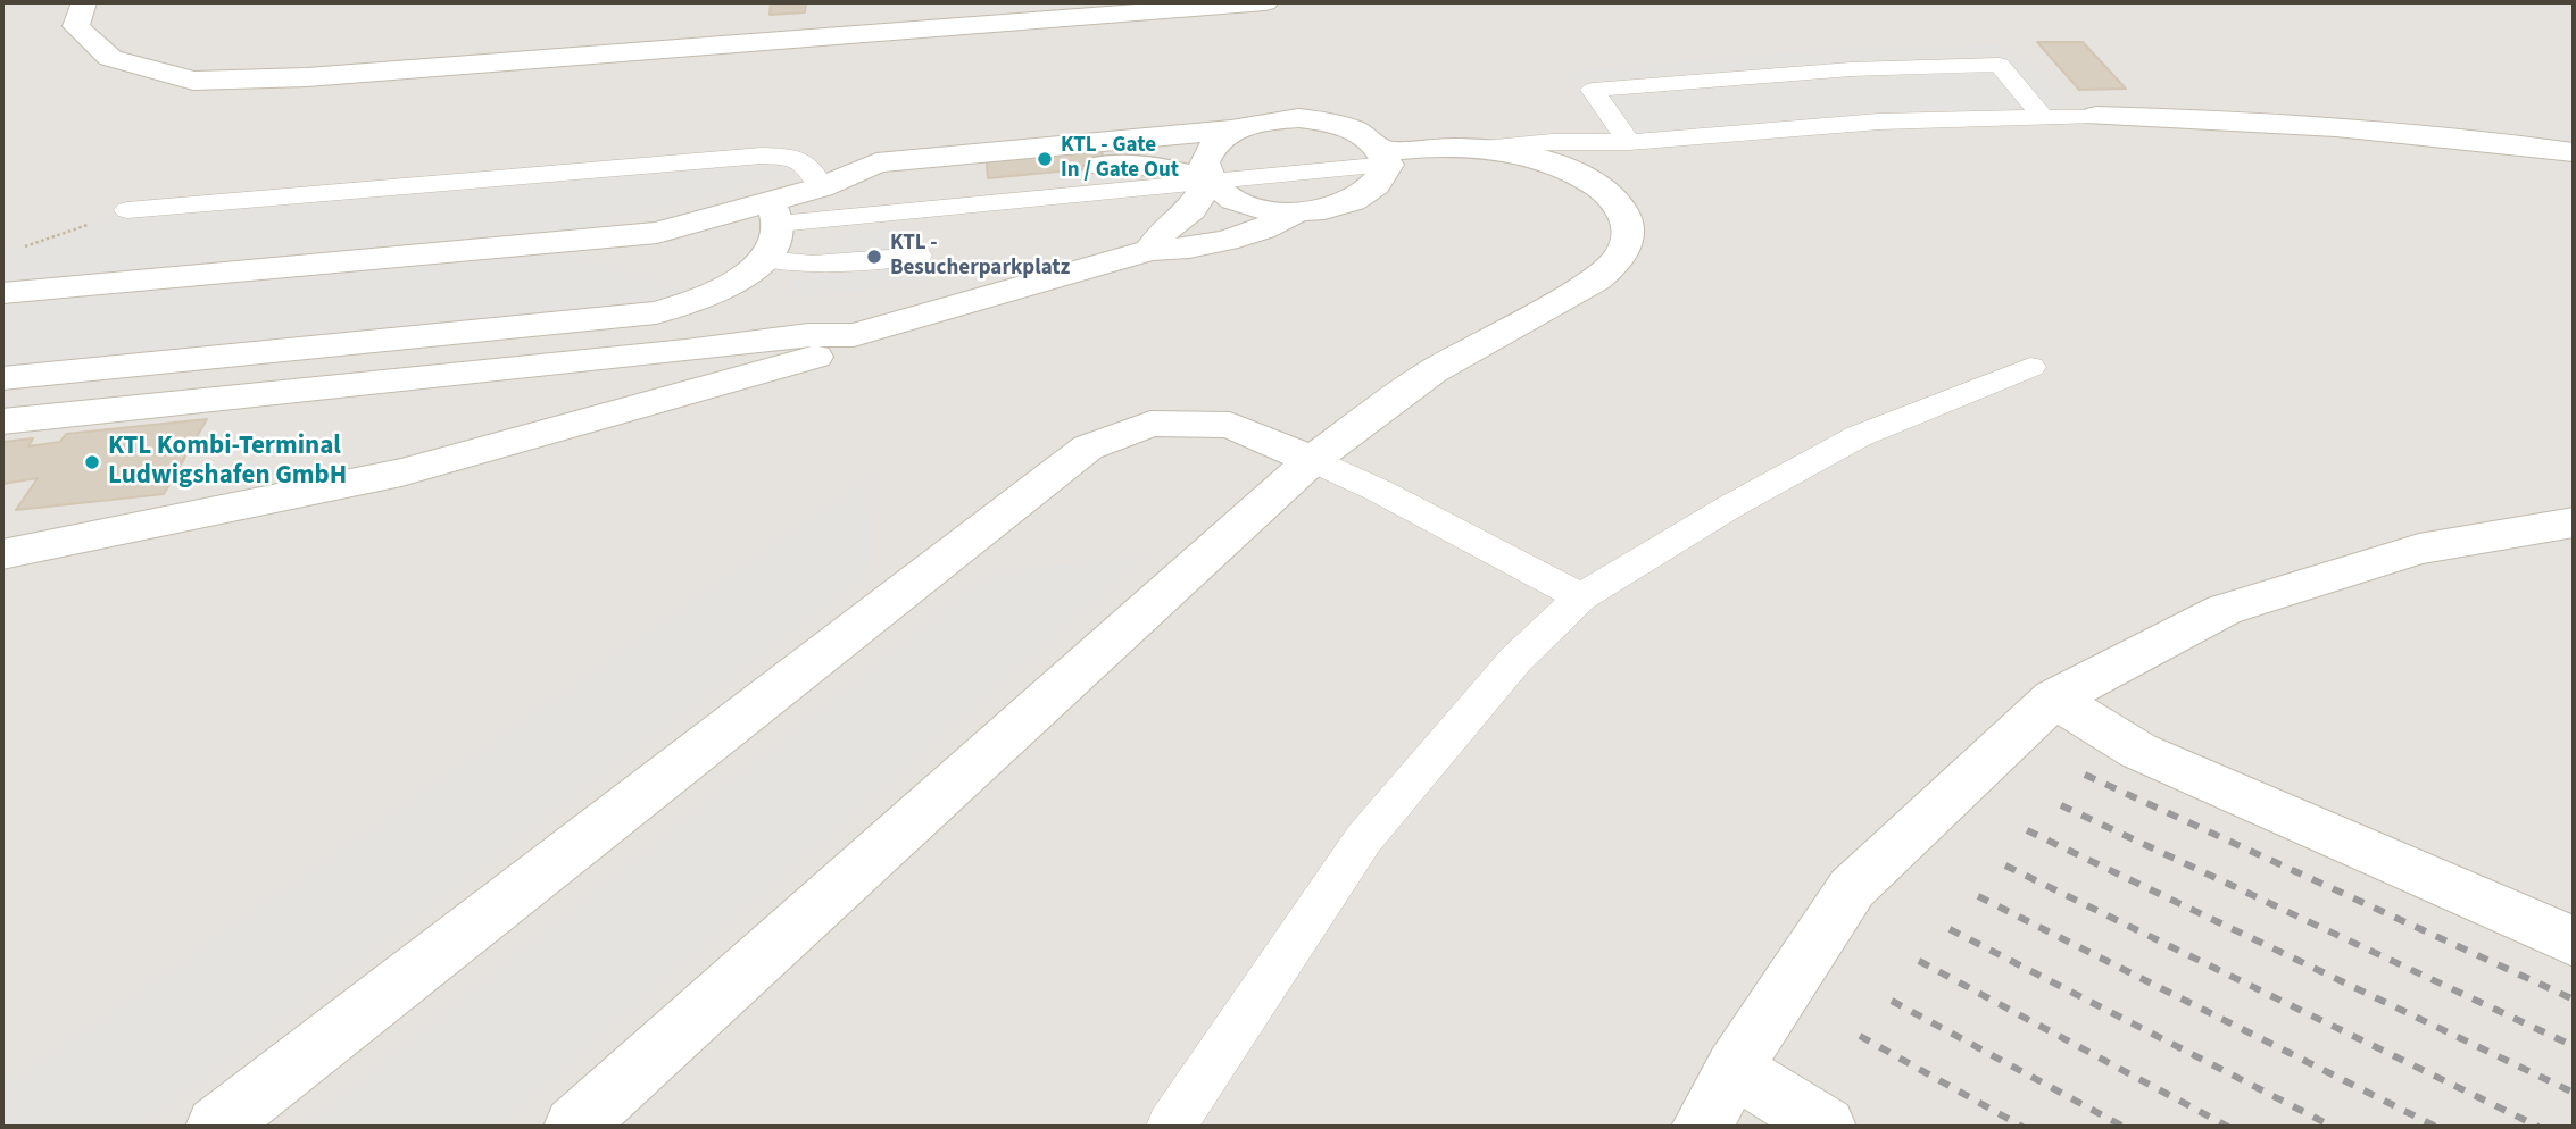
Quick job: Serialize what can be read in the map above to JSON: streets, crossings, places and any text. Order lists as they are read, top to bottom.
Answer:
{
  "places": ["KTL - Gate In / Gate Out", "KTL - Besucherparkplatz", "KTL Kombi-Terminal Ludwigshafen GmbH"]
}
